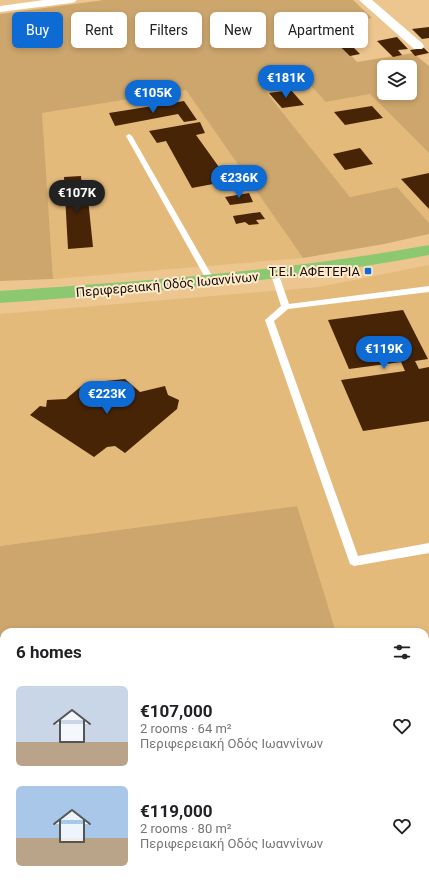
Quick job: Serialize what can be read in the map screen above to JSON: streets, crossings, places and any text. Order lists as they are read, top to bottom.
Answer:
{
  "streets": {
    "highway": ["Περιφερειακή Οδός Ιωαννίνων"]
  },
  "places": {
    "transit": ["Τ.Ε.Ι. ΑΦΕΤΕΡΙΑ"]
  },
  "page": {
    "chip": [
      "Buy",
      "Rent",
      "Filters",
      "New",
      "Apartment"
    ],
    "price": [
      "€181K",
      "€105K",
      "€236K",
      "€107K",
      "€119K",
      "€223K"
    ],
    "heading": "6 homes",
    "list": [
      {
        "name": "€107,000",
        "note": "2 rooms · 64 m² · Περιφερειακή Οδός Ιωαννίνων"
      },
      {
        "name": "€119,000",
        "note": "2 rooms · 80 m² · Περιφερειακή Οδός Ιωαννίνων"
      }
    ]
  }
}
